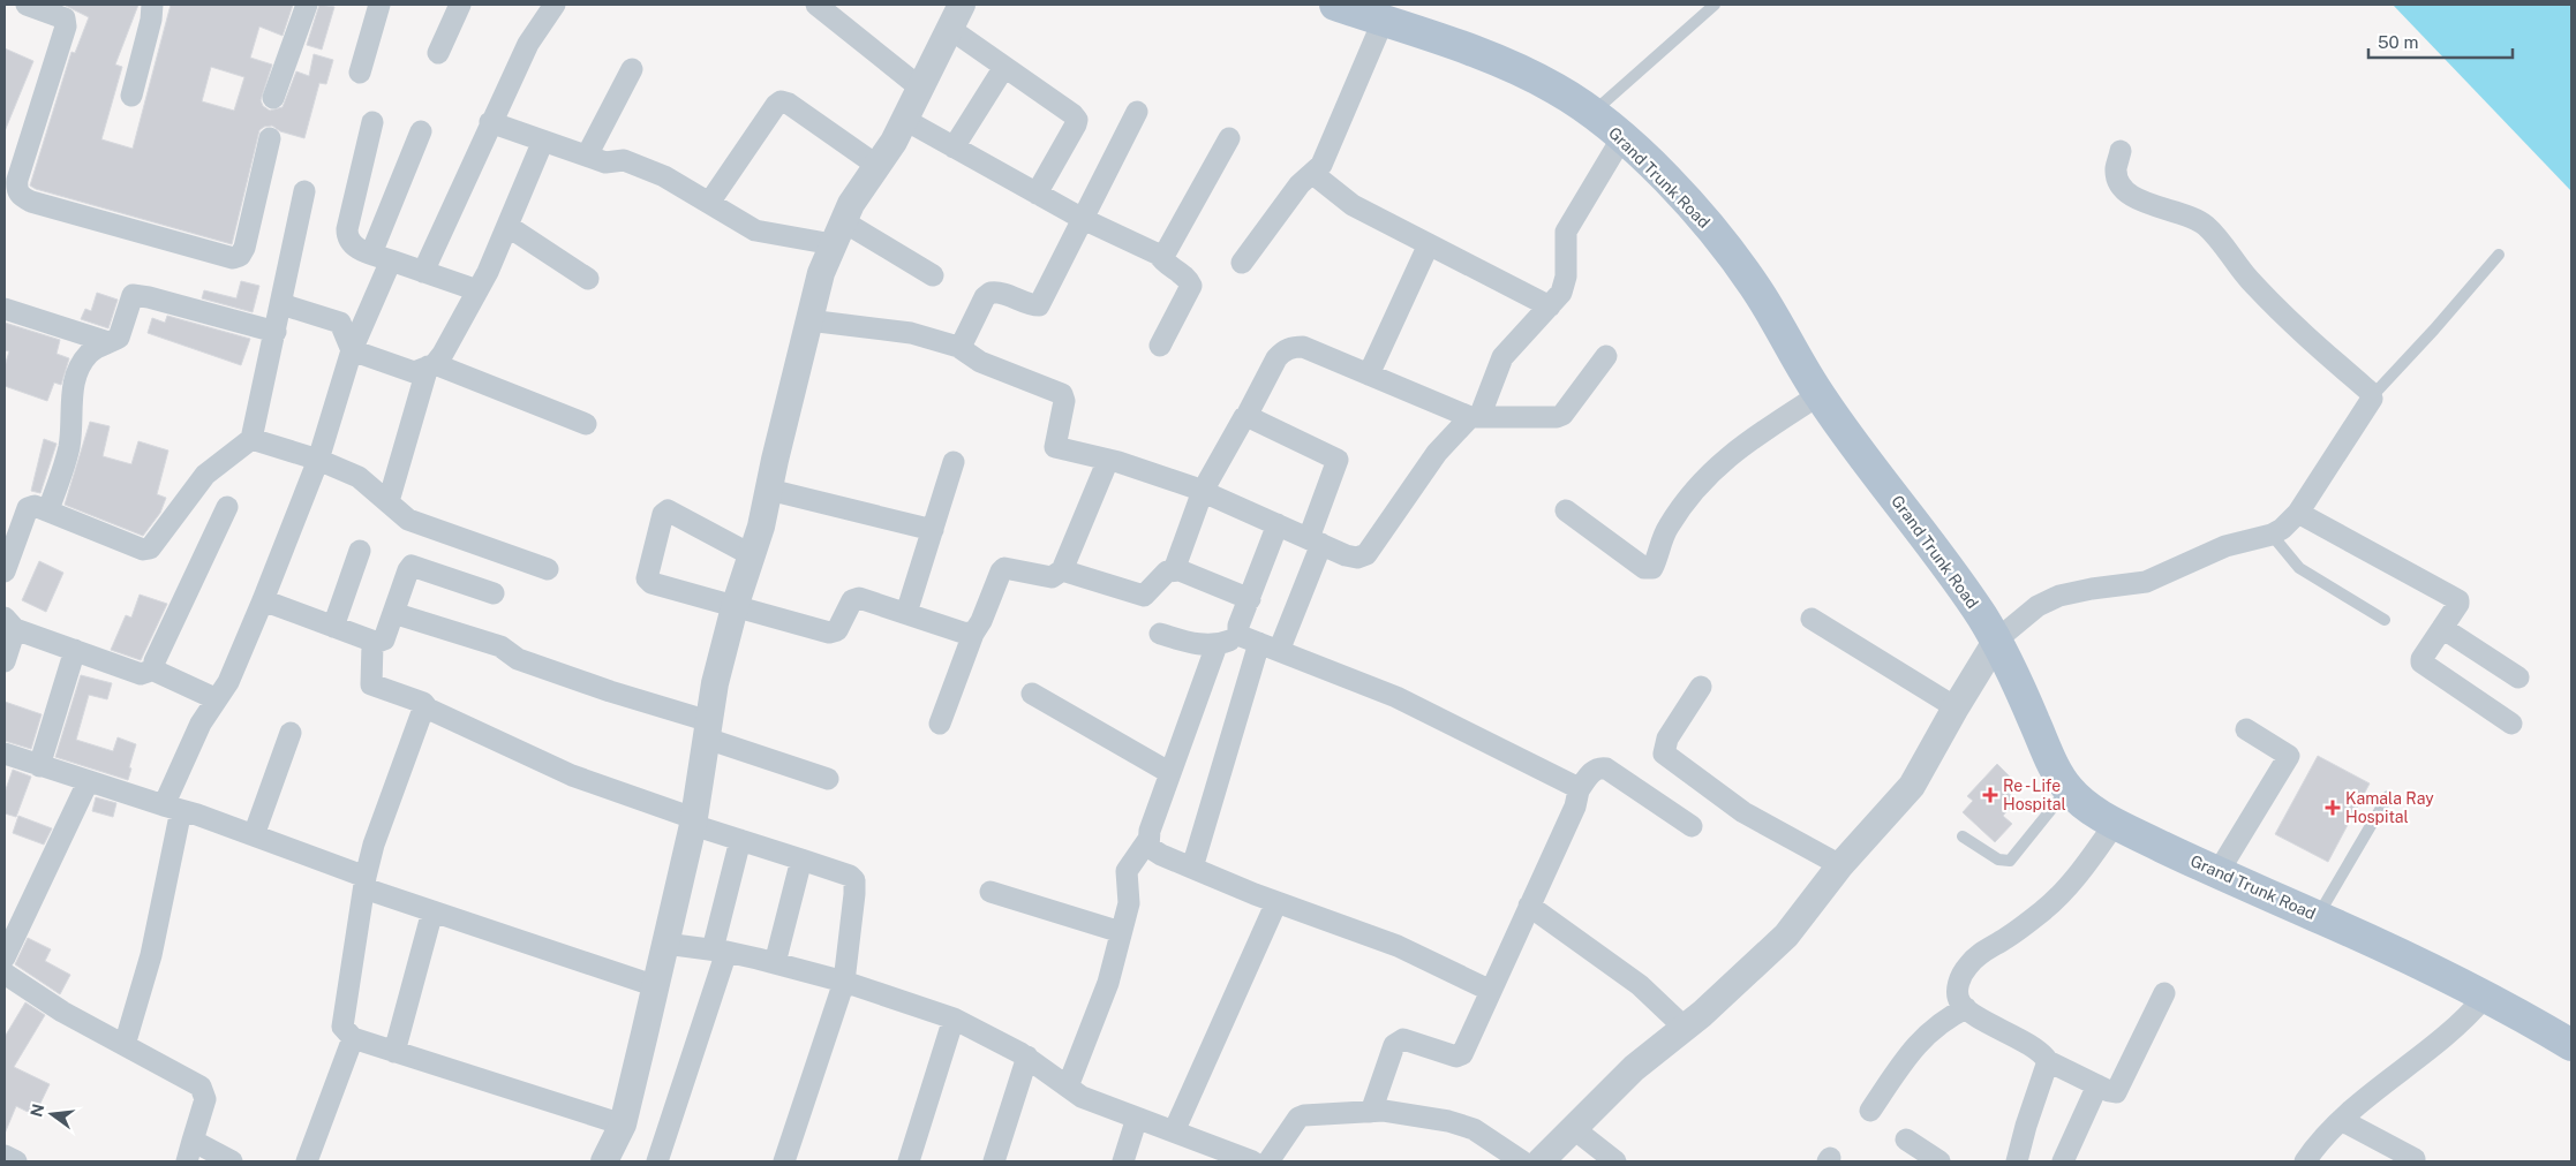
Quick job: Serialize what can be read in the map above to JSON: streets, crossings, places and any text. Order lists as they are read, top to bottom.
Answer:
{
  "streets": {
    "main road": ["Grand Trunk Road"]
  },
  "places": {
    "health": ["Re - Life Hospital", "Kamala Ray Hospital"]
  },
  "scale_bar": "50 m",
  "north": "left"
}
